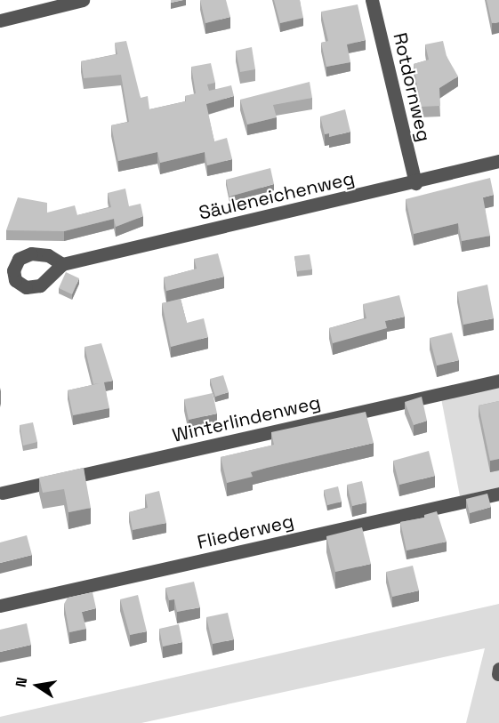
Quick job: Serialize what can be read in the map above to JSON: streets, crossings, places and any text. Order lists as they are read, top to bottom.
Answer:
{
  "streets": {
    "street": [
      "Rotdornweg",
      "Säuleneichenweg",
      "Winterlindenweg",
      "Fliederweg"
    ]
  },
  "crossings": [
    ["Rotdornweg", "Säuleneichenweg"]
  ],
  "north": "left"
}
